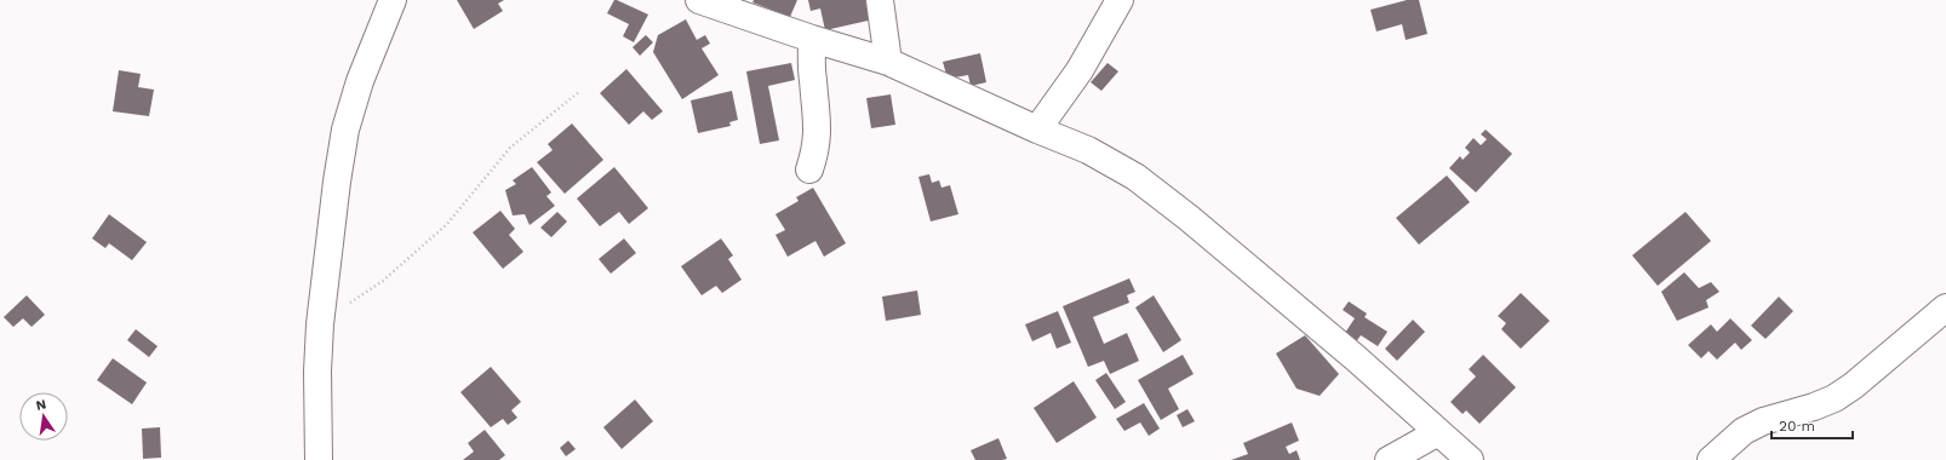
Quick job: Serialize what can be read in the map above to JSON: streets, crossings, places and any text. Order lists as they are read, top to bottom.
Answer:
{
  "scale_bar": "20 m",
  "north": "top"
}
